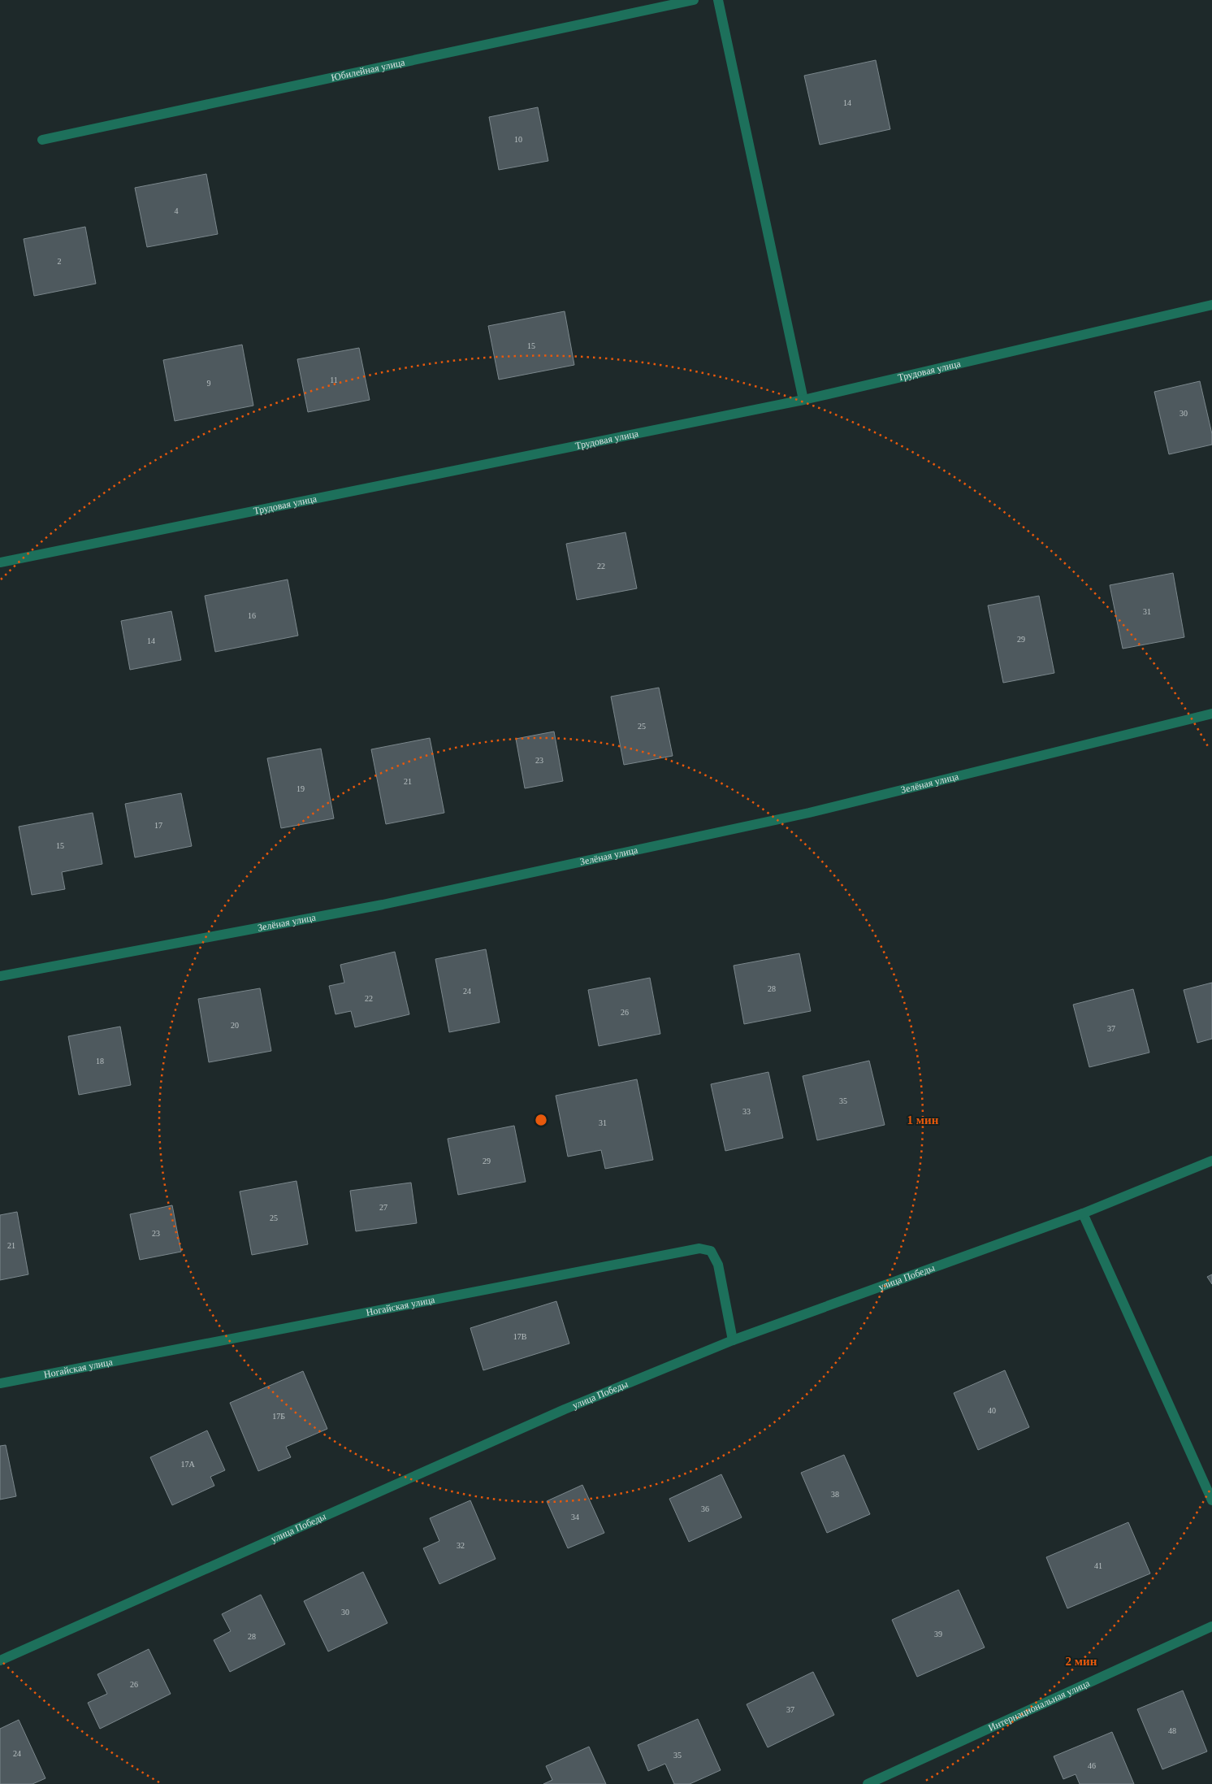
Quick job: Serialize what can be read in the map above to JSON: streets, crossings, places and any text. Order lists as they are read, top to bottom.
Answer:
{
  "streets": {
    "street": [
      "Юбилейная улица",
      "Трудовая улица",
      "Зелёная улица",
      "улица Победы",
      "Ногайская улица",
      "Интернациональная улица"
    ]
  },
  "crossings": [
    ["улица Победы", "Ногайская улица"]
  ],
  "house_numbers": [
    "14",
    "10",
    "4",
    "2",
    "15",
    "11",
    "9",
    "30",
    "22",
    "31",
    "16",
    "29",
    "14",
    "25",
    "23",
    "21",
    "19",
    "17",
    "15",
    "28",
    "24",
    "22",
    "26",
    "20",
    "37",
    "18",
    "35",
    "33",
    "31",
    "29",
    "27",
    "25",
    "23",
    "21",
    "17В",
    "40",
    "17Б",
    "17А",
    "38",
    "36",
    "34",
    "32",
    "41",
    "30",
    "39",
    "28",
    "26",
    "37",
    "48",
    "24",
    "35",
    "46"
  ],
  "rings": ["1 мин", "2 мин"]
}
